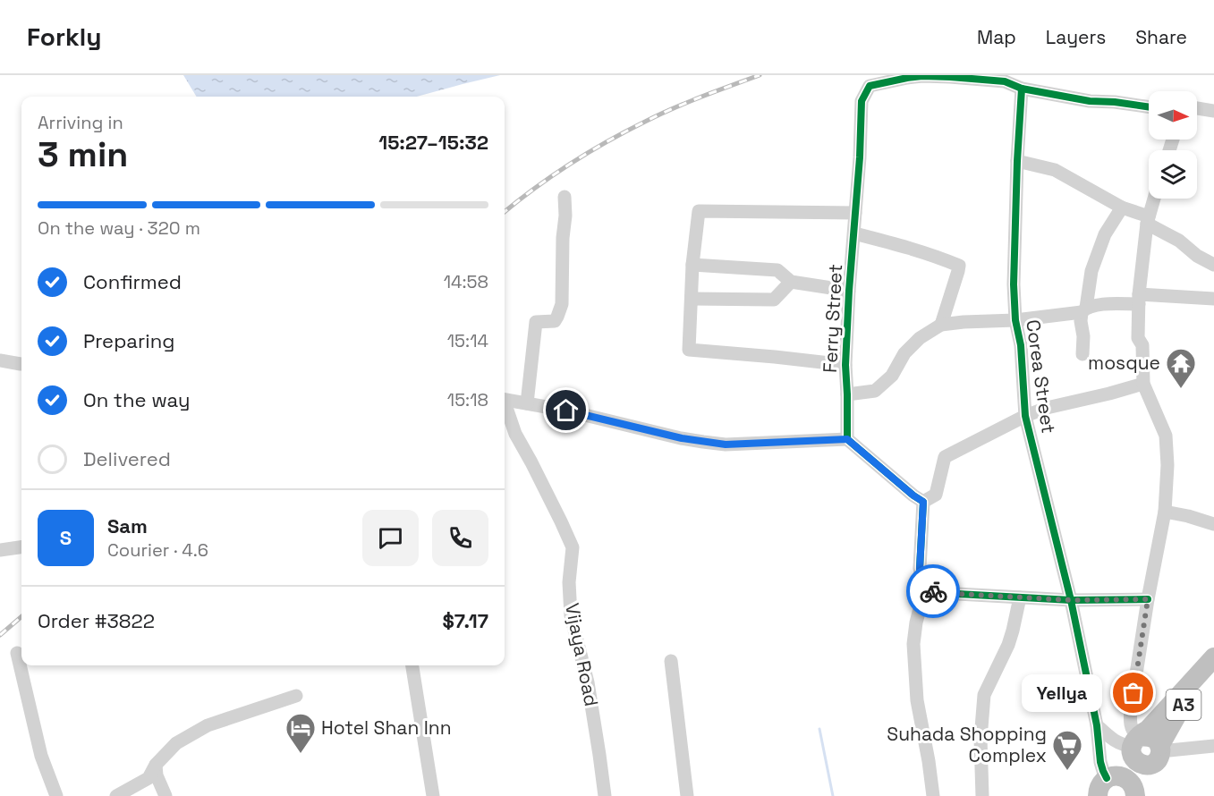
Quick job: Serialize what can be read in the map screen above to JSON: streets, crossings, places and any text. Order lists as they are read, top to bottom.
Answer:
{
  "streets": {
    "highway": ["A3"],
    "street": ["Ferry Street", "Corea Street", "Vijaya Road"]
  },
  "crossings": [
    ["Ferry Street", "Corea Street"]
  ],
  "places": {
    "temple": ["mosque"],
    "other": ["Yellya"],
    "hotel": ["Hotel Shan Inn"],
    "supermarket": ["Suhada Shopping Complex"]
  },
  "north": "right",
  "page": {
    "header": "Forkly",
    "nav": ["Map", "Layers", "Share"],
    "heading": ["3 min", "Arriving in", "15:27–15:32"],
    "panel": [
      "Sam",
      "Courier · 4.6",
      "Order #3822",
      "$7.17"
    ],
    "bar": "On the way · 320 m",
    "list": [
      ["Confirmed", "14:58"],
      ["Preparing", "15:14"],
      ["On the way", "15:18"],
      "Delivered"
    ],
    "round": "S",
    "bubble": "Yellya"
  }
}
